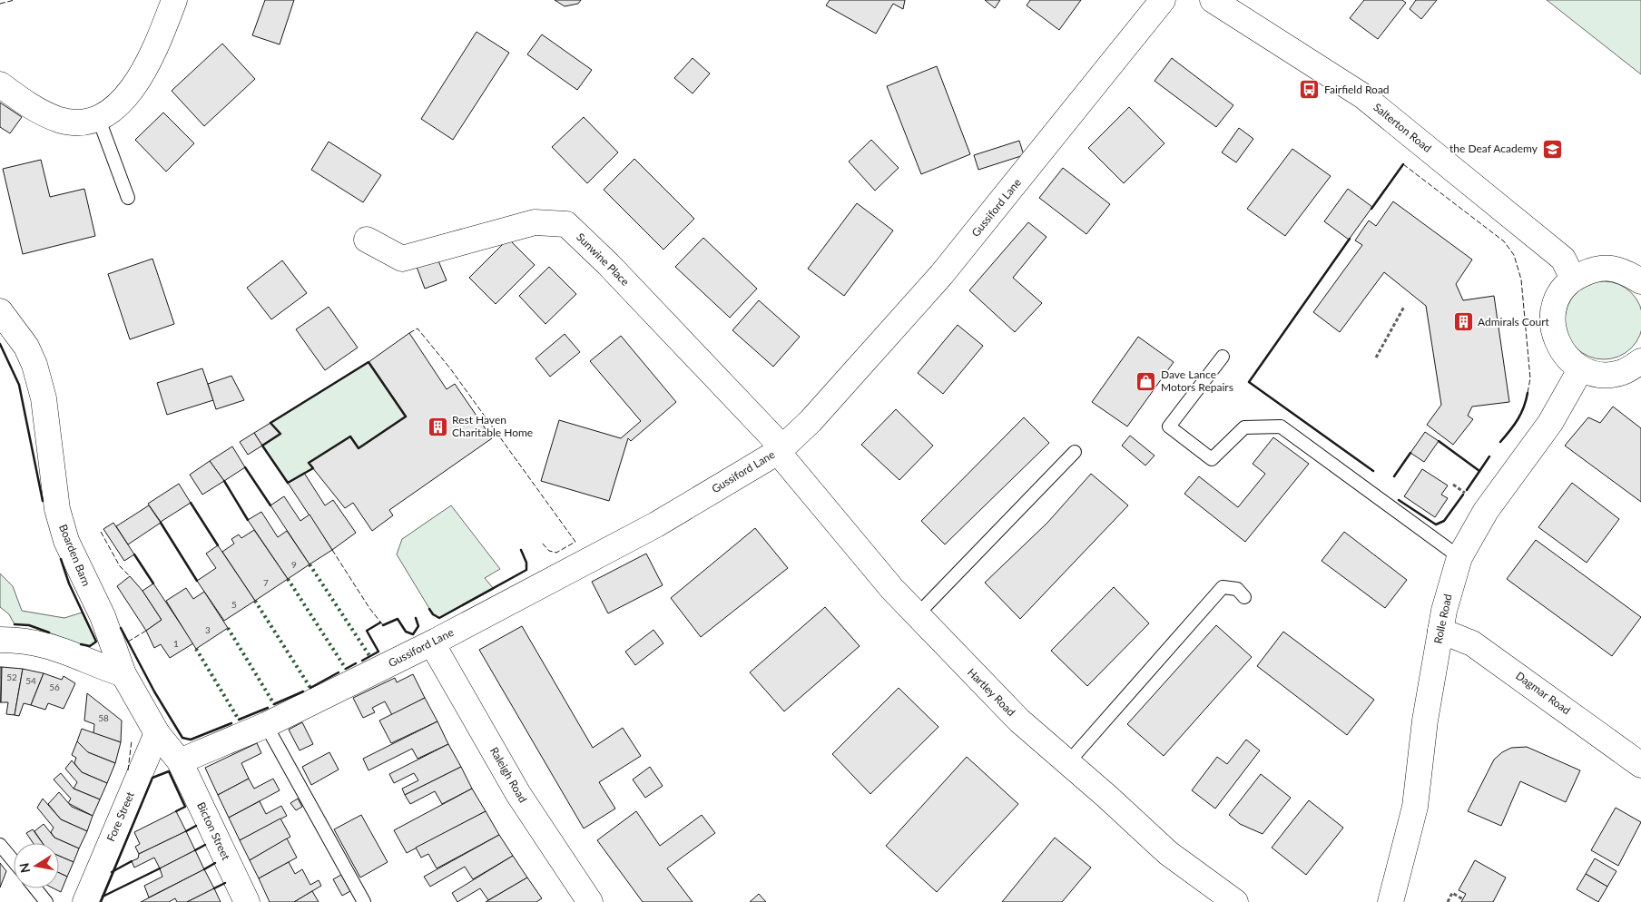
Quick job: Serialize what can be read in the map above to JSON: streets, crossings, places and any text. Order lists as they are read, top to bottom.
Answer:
{
  "streets": {
    "street": [
      "Salterton Road",
      "Gussiford Lane",
      "Sunwine Place",
      "Boarden Barn",
      "Rolle Road",
      "Hartley Road",
      "Dagmar Road",
      "Raleigh Road",
      "Fore Street",
      "Bicton Street"
    ]
  },
  "crossings": [
    ["Gussiford Lane", "Sunwine Place"],
    ["Gussiford Lane", "Boarden Barn"],
    ["Gussiford Lane", "Hartley Road"],
    ["Gussiford Lane", "Raleigh Road"],
    ["Gussiford Lane", "Bicton Street"],
    ["Sunwine Place", "Hartley Road"],
    ["Boarden Barn", "Fore Street"],
    ["Boarden Barn", "Bicton Street"],
    ["Rolle Road", "Dagmar Road"]
  ],
  "places": {
    "bus stop": ["Fairfield Road"],
    "school or university": ["the Deaf Academy"],
    "building": ["Admirals Court", "Rest Haven Charitable Home"],
    "shop": ["Dave Lance Motors Repairs"]
  },
  "house_numbers": [
    "9",
    "7",
    "5",
    "3",
    "1",
    "52",
    "54",
    "56",
    "58"
  ],
  "north": "left"
}
